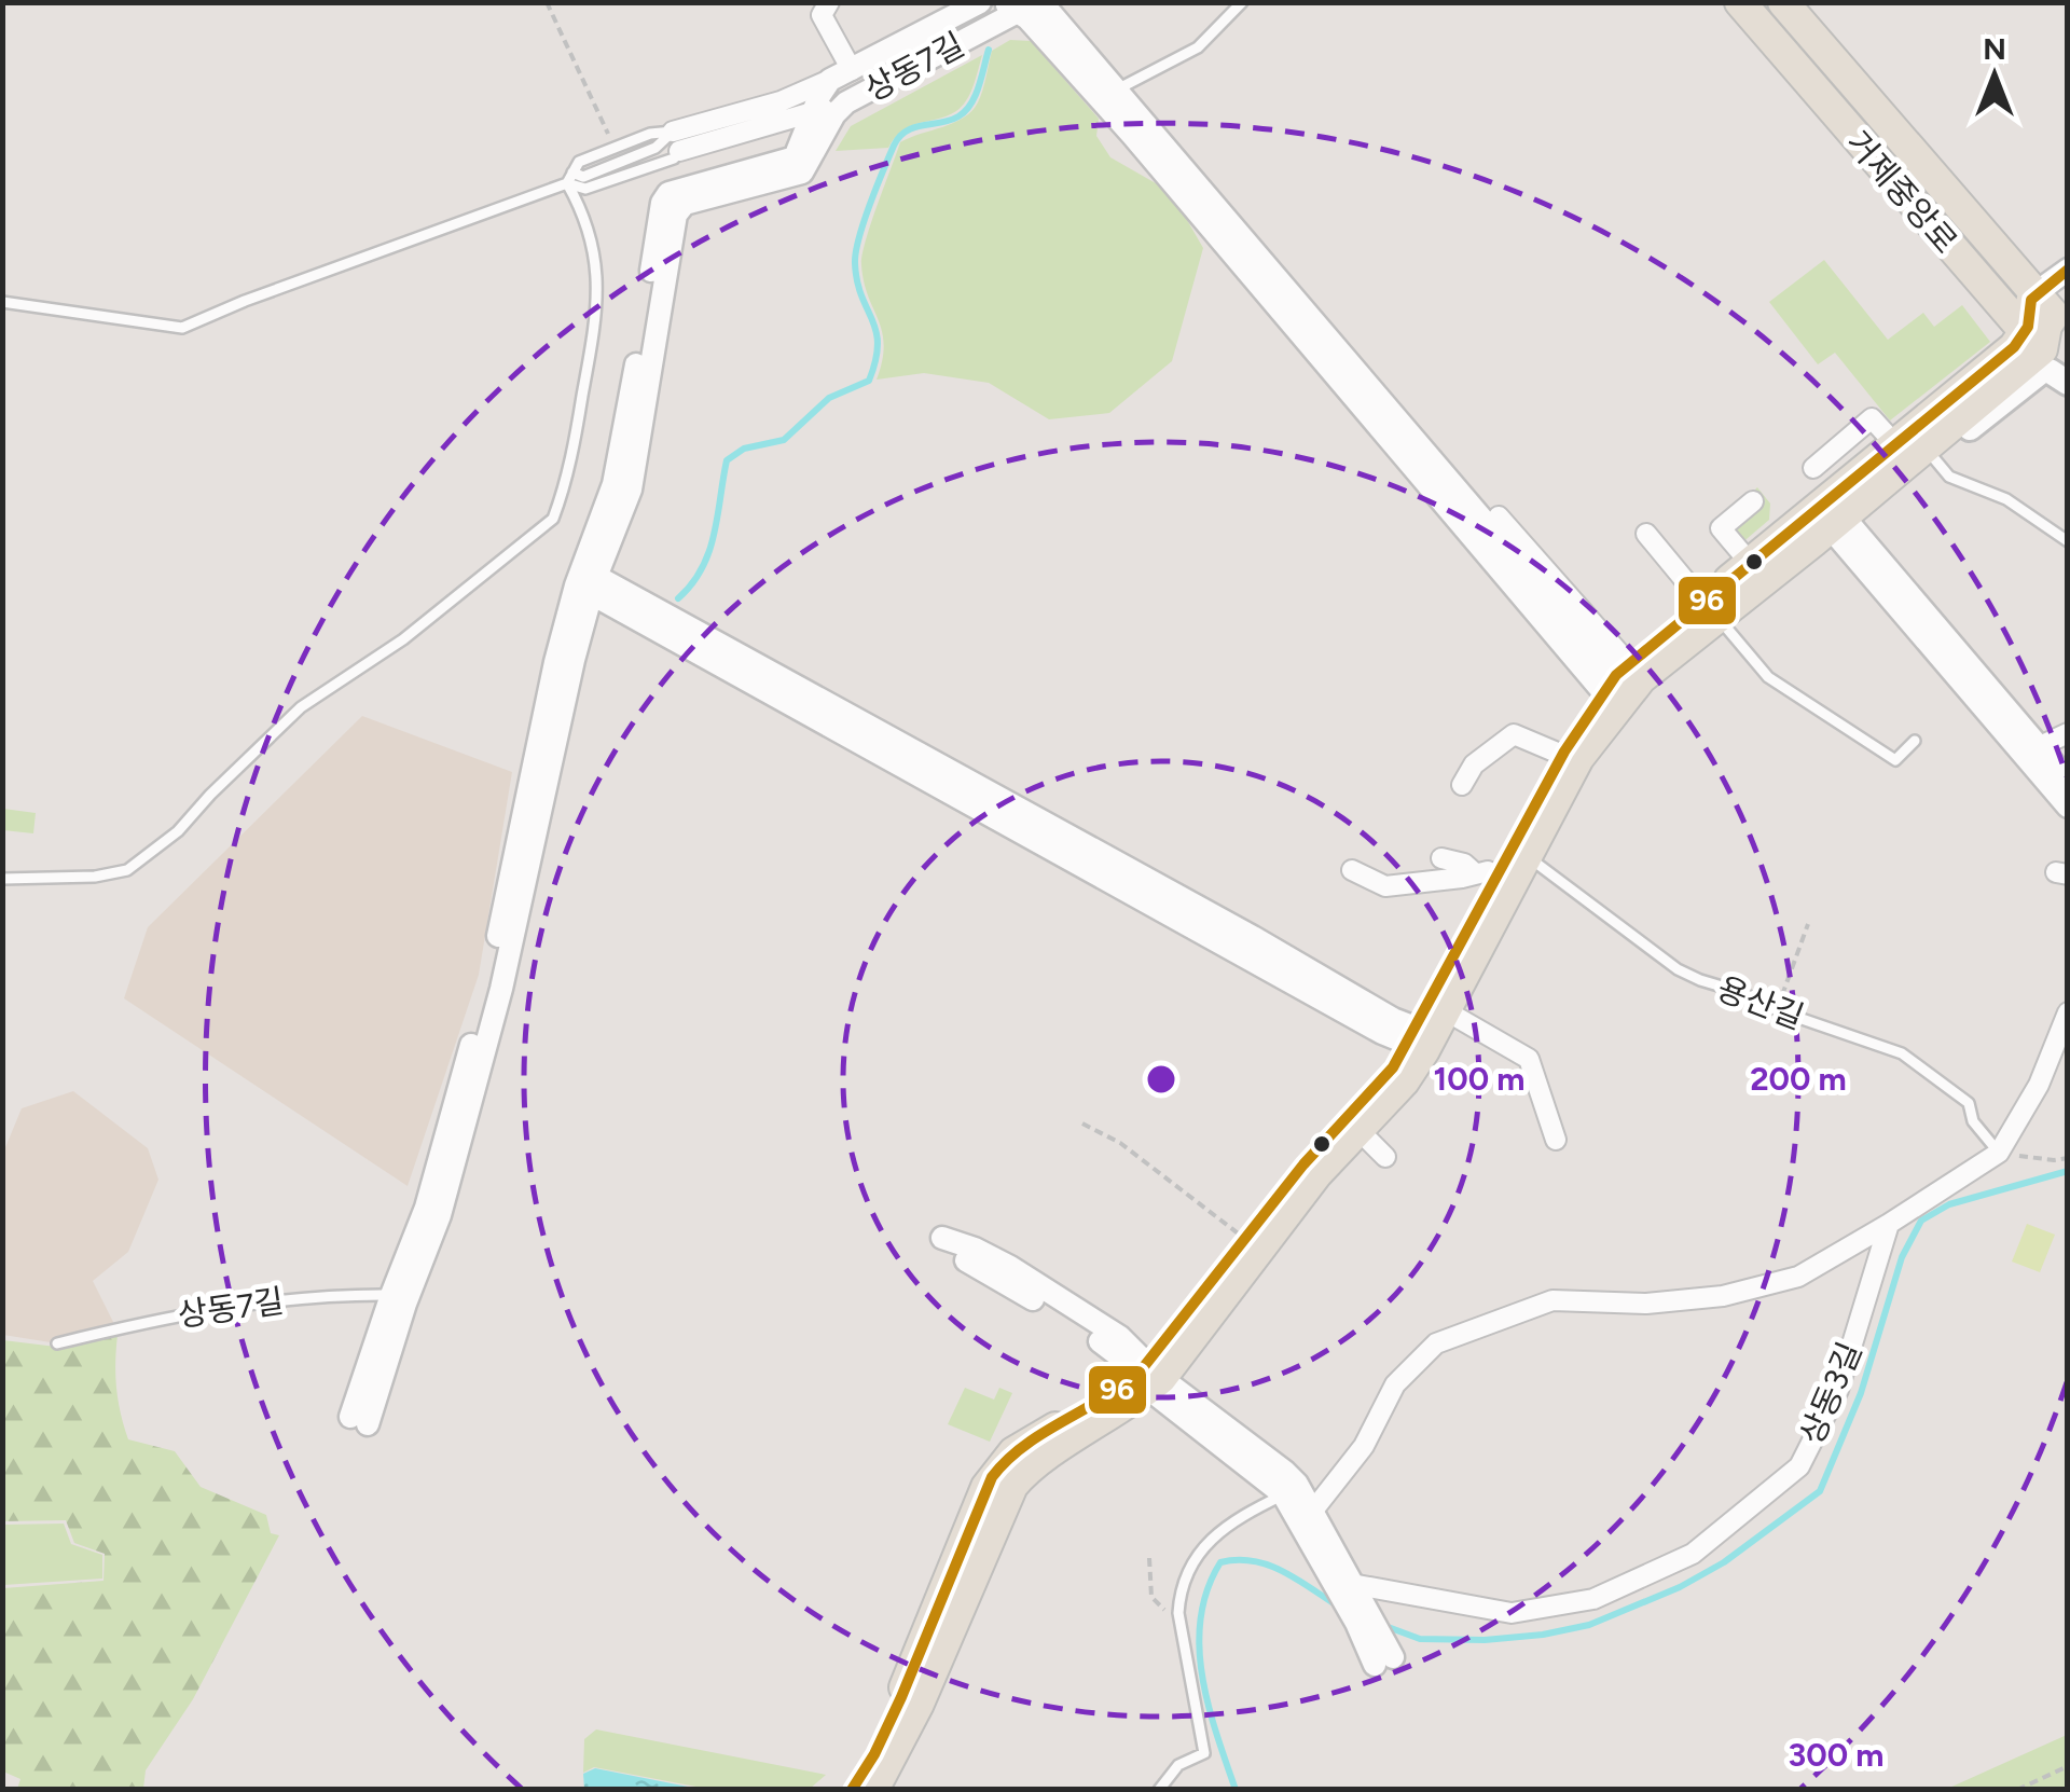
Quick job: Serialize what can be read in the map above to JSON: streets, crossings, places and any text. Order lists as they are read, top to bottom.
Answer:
{
  "streets": {
    "main road": ["거제중앙로"],
    "street": ["상동7길", "상동3길"],
    "lane": ["용산길"]
  },
  "lines": ["transit line 96"],
  "north": "top",
  "rings": ["100 m", "200 m", "300 m"]
}
